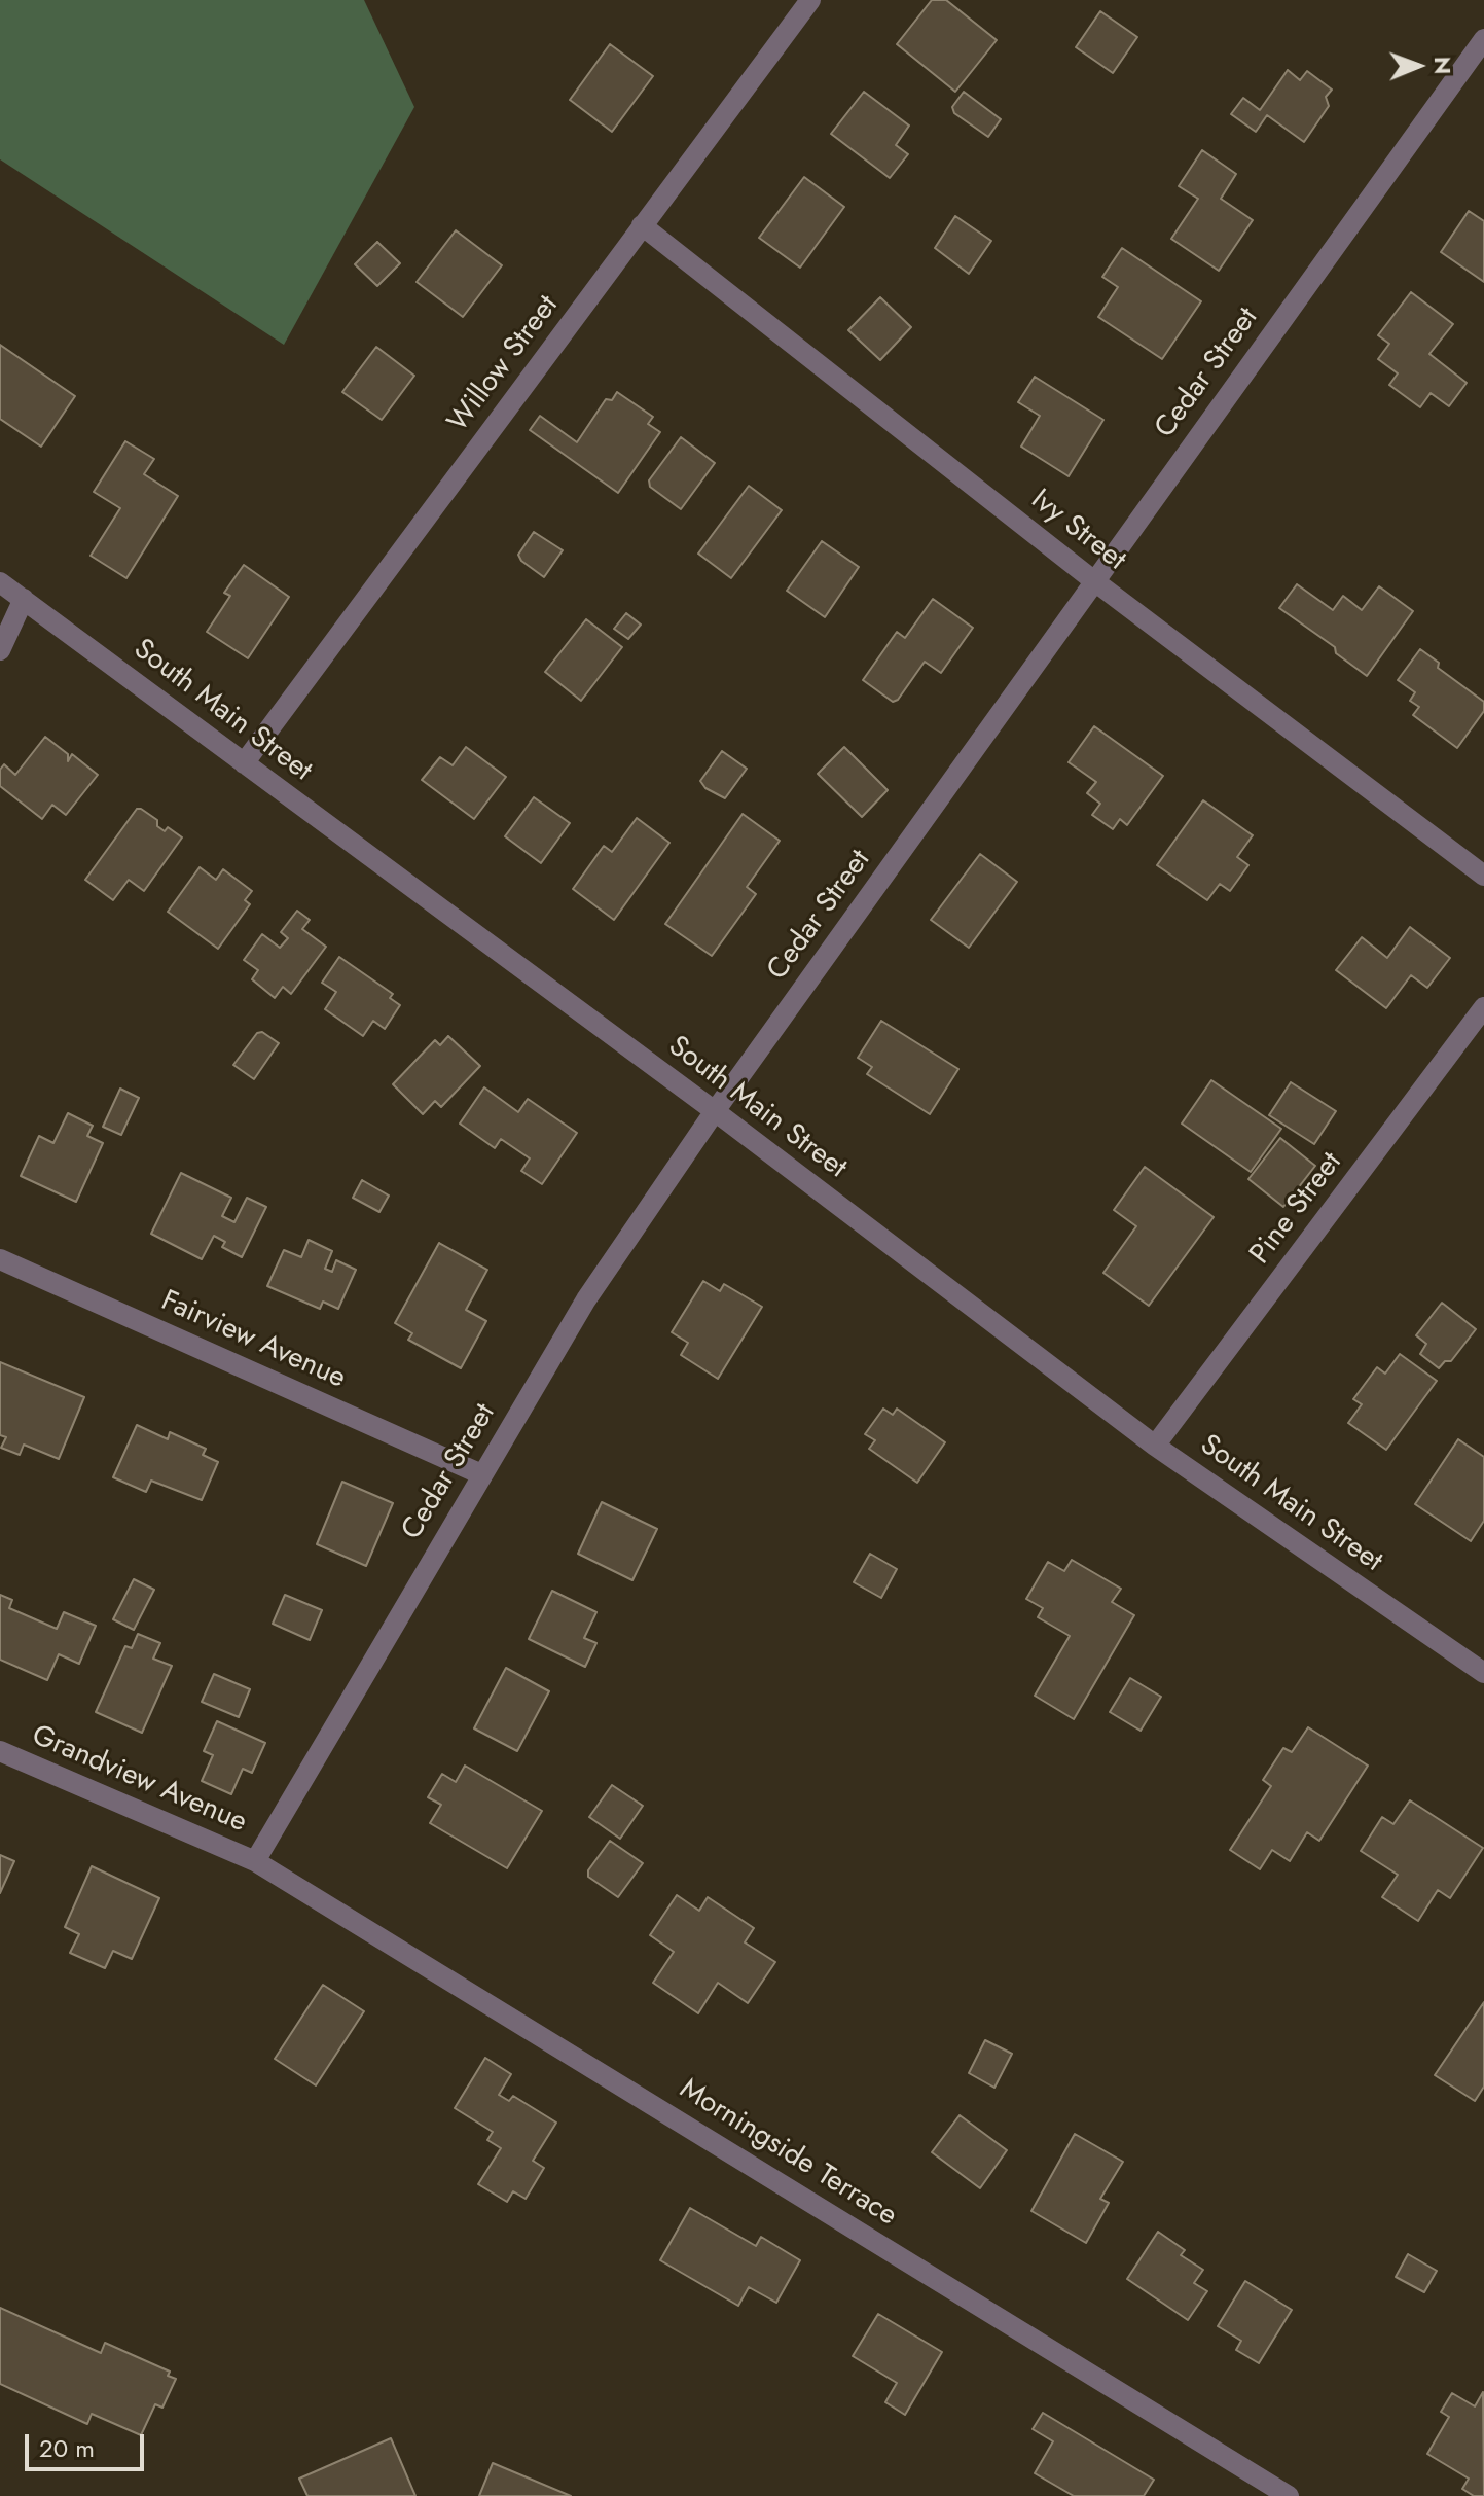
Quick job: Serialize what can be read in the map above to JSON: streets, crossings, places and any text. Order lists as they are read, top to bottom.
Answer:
{
  "streets": {
    "street": [
      "Willow Street",
      "Cedar Street",
      "Ivy Street",
      "South Main Street",
      "Pine Street",
      "Fairview Avenue",
      "Grandview Avenue",
      "Morningside Terrace"
    ]
  },
  "crossings": [
    ["Willow Street", "Ivy Street"],
    ["Willow Street", "South Main Street"],
    ["Cedar Street", "Ivy Street"],
    ["Cedar Street", "South Main Street"],
    ["Cedar Street", "Fairview Avenue"],
    ["Cedar Street", "Grandview Avenue"],
    ["Cedar Street", "Morningside Terrace"],
    ["South Main Street", "Pine Street"],
    ["Grandview Avenue", "Morningside Terrace"]
  ],
  "scale_bar": "20 m",
  "north": "right"
}
